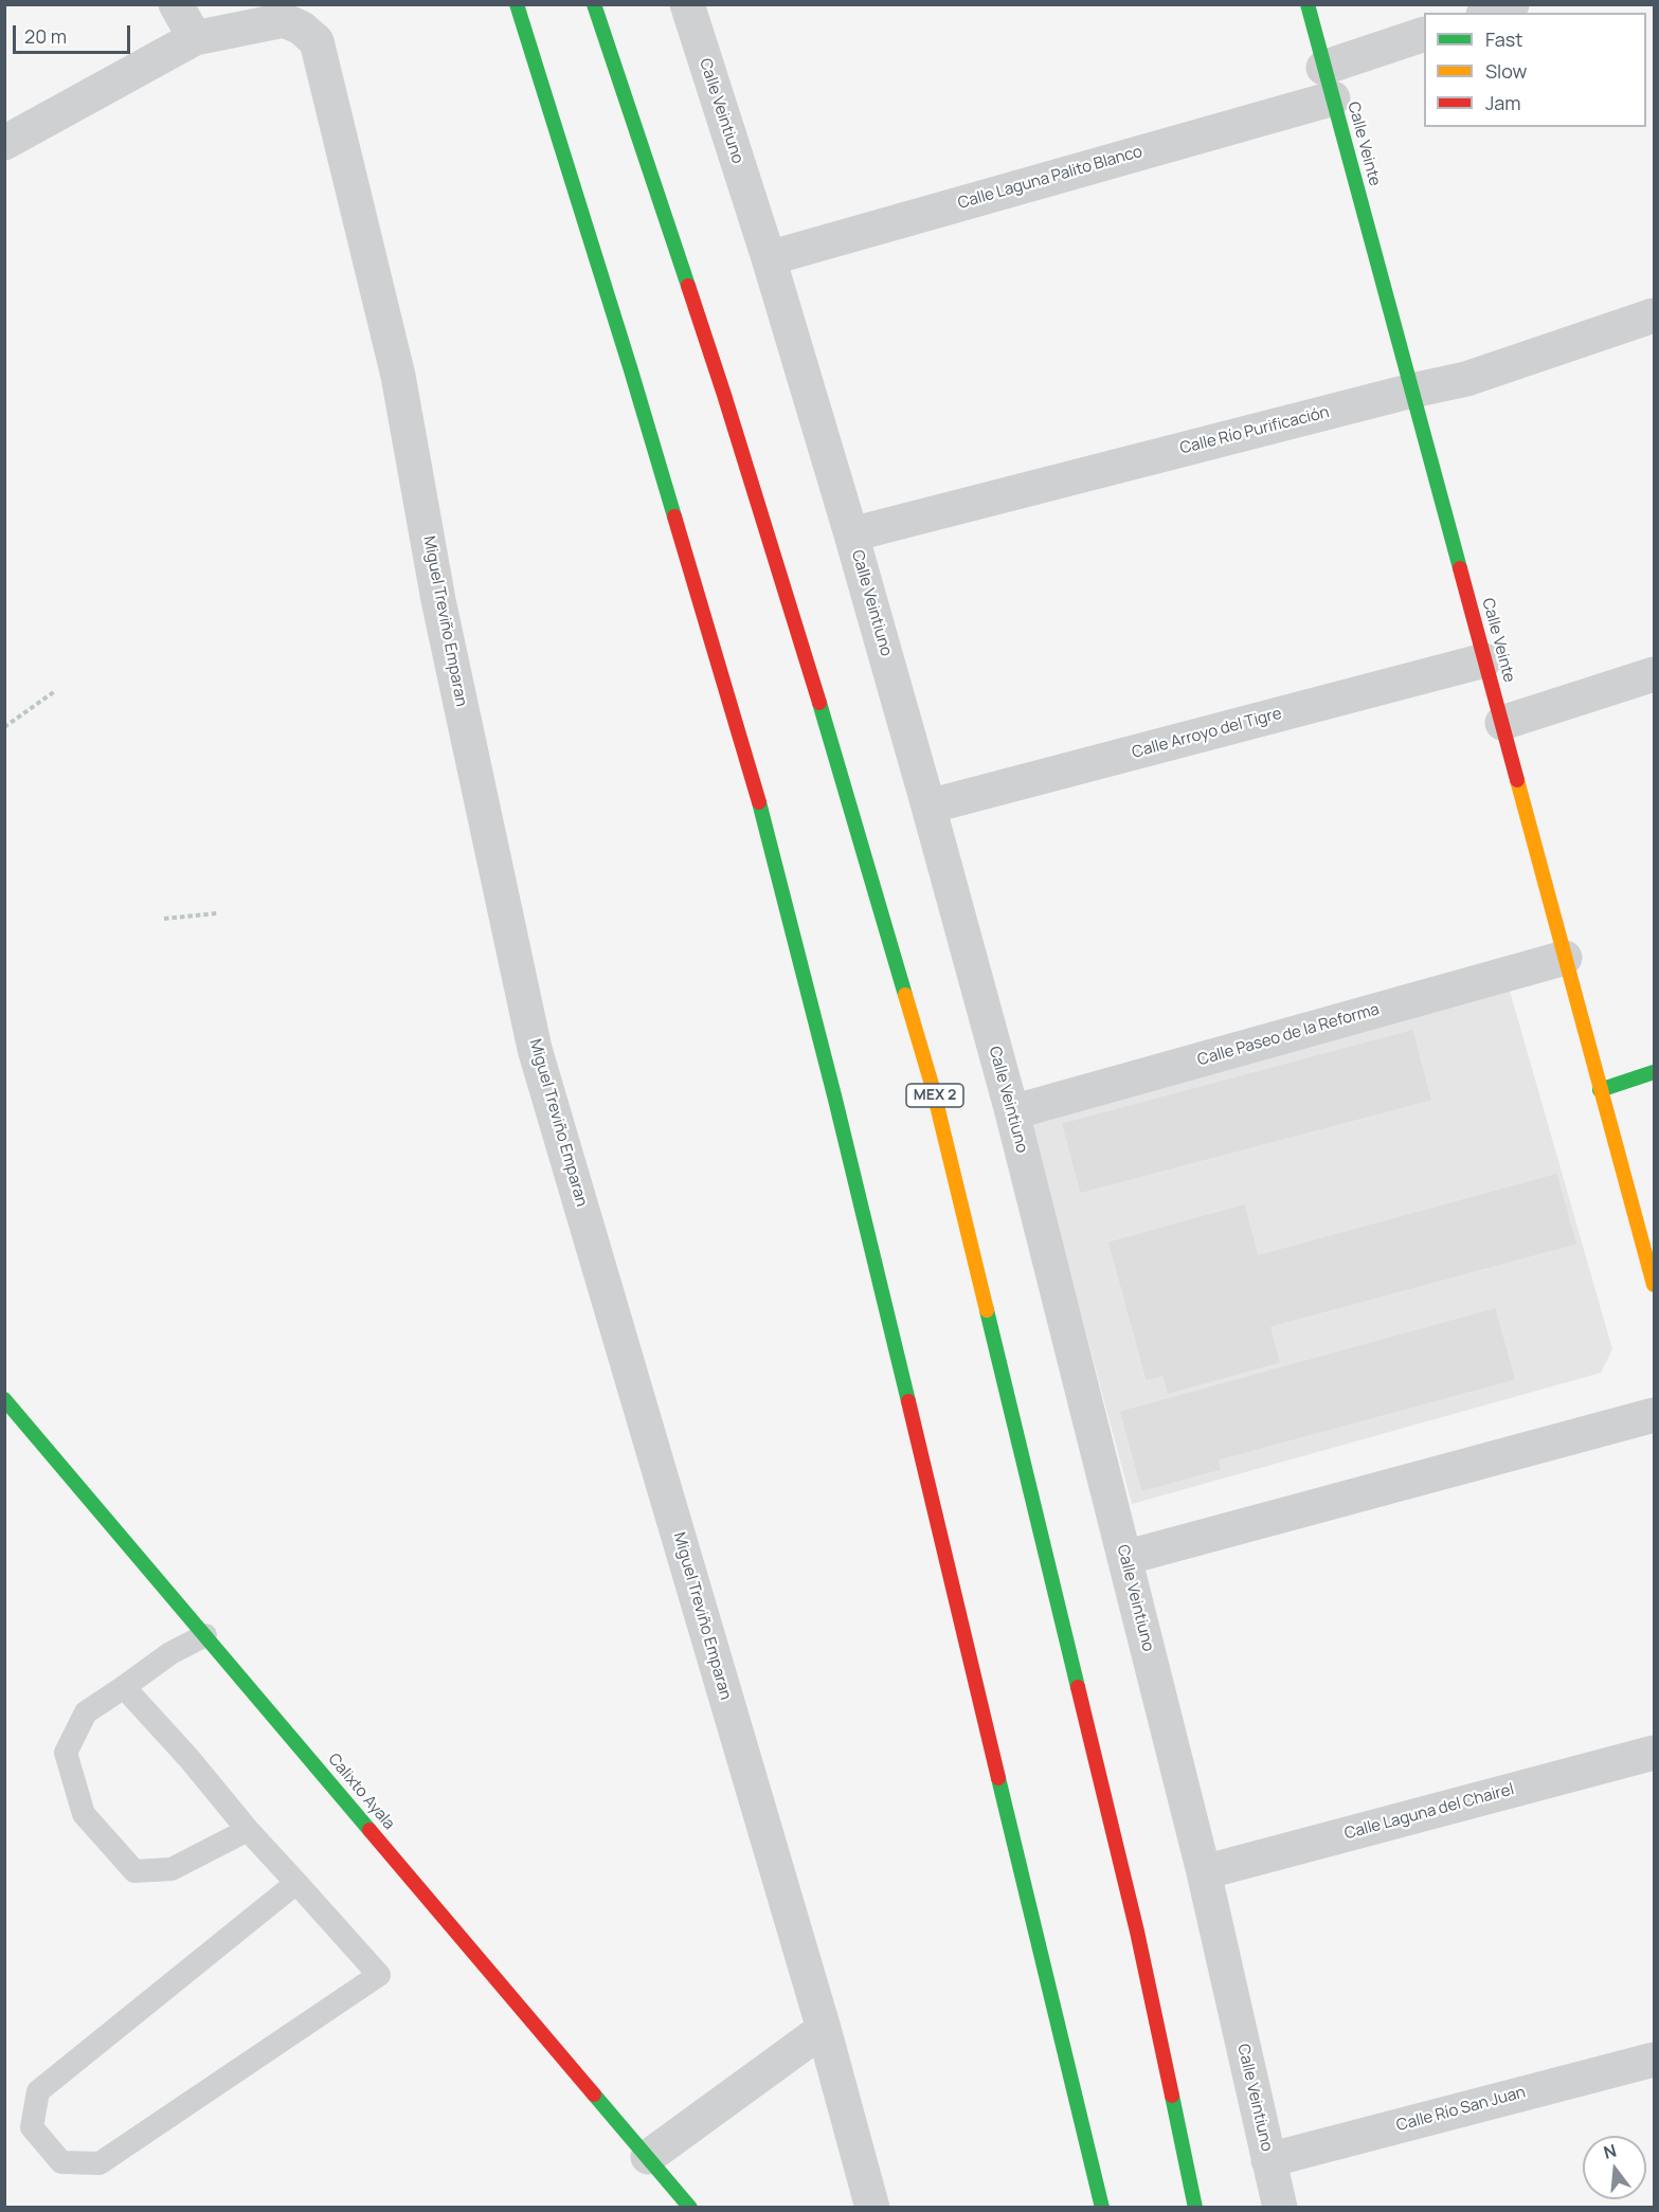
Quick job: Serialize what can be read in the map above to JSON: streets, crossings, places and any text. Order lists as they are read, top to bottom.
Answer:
{
  "streets": {
    "main road": ["Calle Veinte", "MEX 2", "Calixto Ayala"],
    "street": [
      "Calle Veintiuno",
      "Calle Laguna Palito Blanco",
      "Calle Río Purificación",
      "Miguel Treviño Emparan",
      "Calle Arroyo del Tigre",
      "Calle Paseo de la Reforma",
      "Calle Laguna del Chairel",
      "Calle Río San Juan"
    ]
  },
  "crossings": [
    ["Calle Veintiuno", "Calle Laguna Palito Blanco"],
    ["Calle Veintiuno", "Calle Río Purificación"],
    ["Calle Veintiuno", "Calle Arroyo del Tigre"],
    ["Calle Veintiuno", "Calle Paseo de la Reforma"],
    ["Calle Veintiuno", "Calle Laguna del Chairel"],
    ["Calle Veintiuno", "Calle Río San Juan"],
    ["Calle Veinte", "Calle Laguna Palito Blanco"],
    ["Calle Veinte", "Calle Río Purificación"],
    ["Calle Veinte", "Calle Arroyo del Tigre"],
    ["Calle Veinte", "Calle Paseo de la Reforma"]
  ],
  "legend": ["Fast", "Slow", "Jam"],
  "scale_bar": "20 m",
  "north": "top"
}
